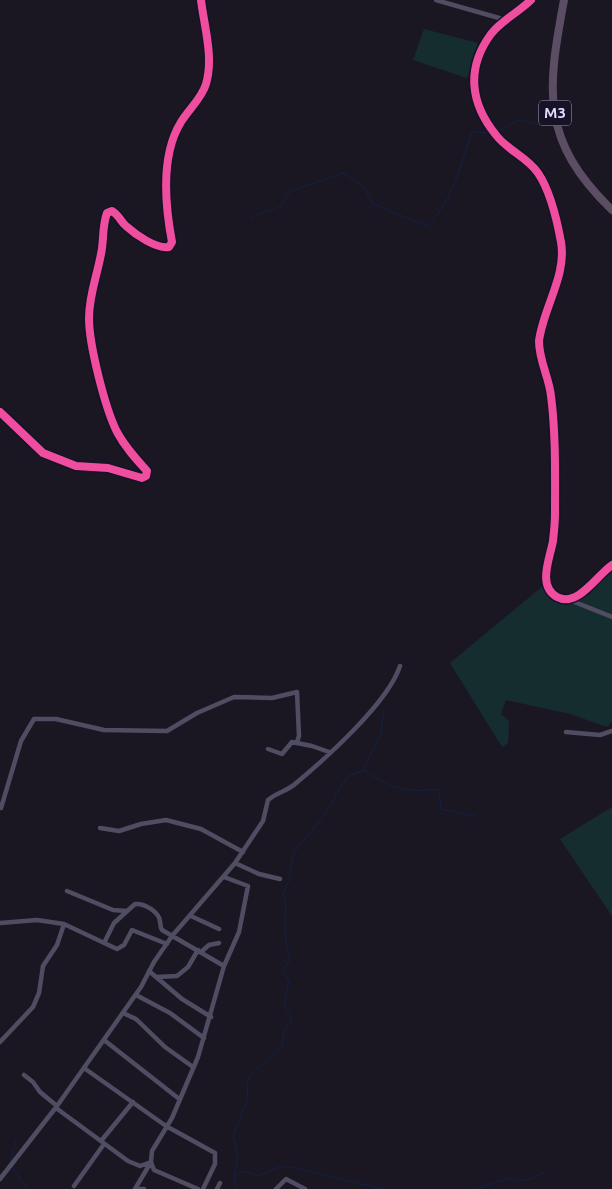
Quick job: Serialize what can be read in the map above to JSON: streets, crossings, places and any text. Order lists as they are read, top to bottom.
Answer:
{
  "streets": {
    "highway": ["M3"]
  }
}
